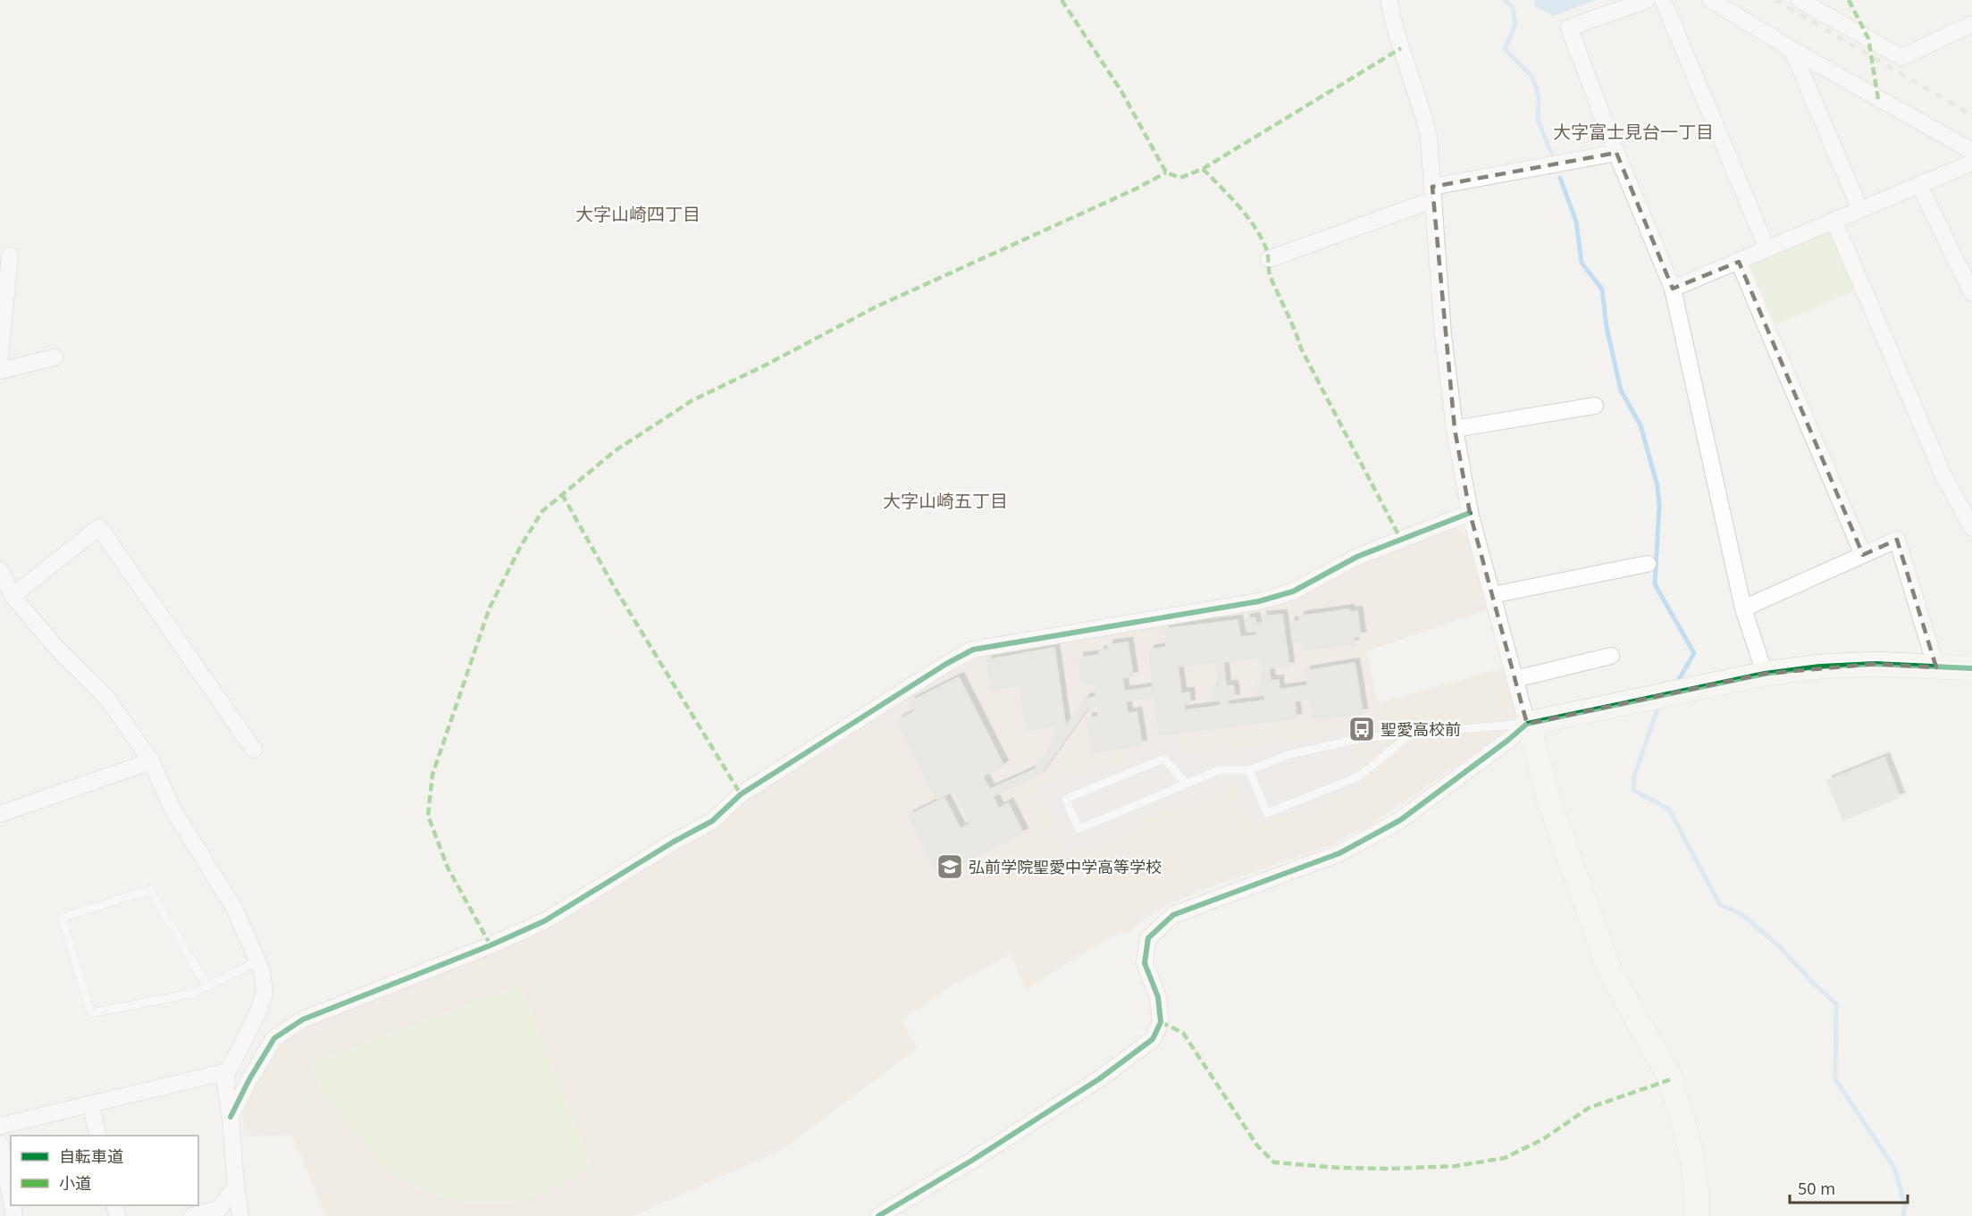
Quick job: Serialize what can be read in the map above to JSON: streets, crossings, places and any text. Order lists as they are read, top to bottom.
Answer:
{
  "districts": ["大字富士見台一丁目", "大字山崎四丁目", "大字山崎五丁目"],
  "places": {
    "bus stop": ["聖愛高校前"],
    "school or university": ["弘前学院聖愛中学高等学校"]
  },
  "legend": ["自転車道", "小道"],
  "scale_bar": "50 m"
}
